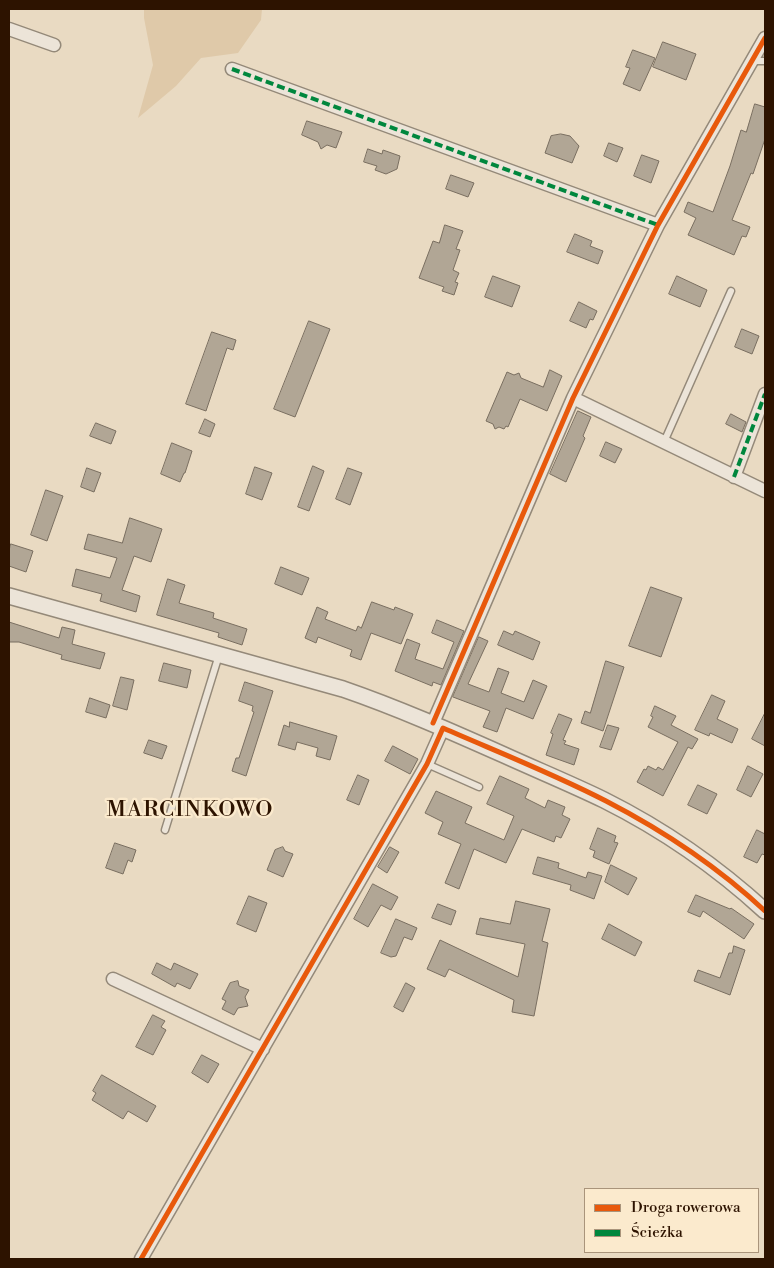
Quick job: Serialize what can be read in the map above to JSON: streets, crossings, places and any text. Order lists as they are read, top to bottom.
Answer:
{
  "districts": ["MARCINKOWO"],
  "legend": ["Droga rowerowa", "Ścieżka"]
}
